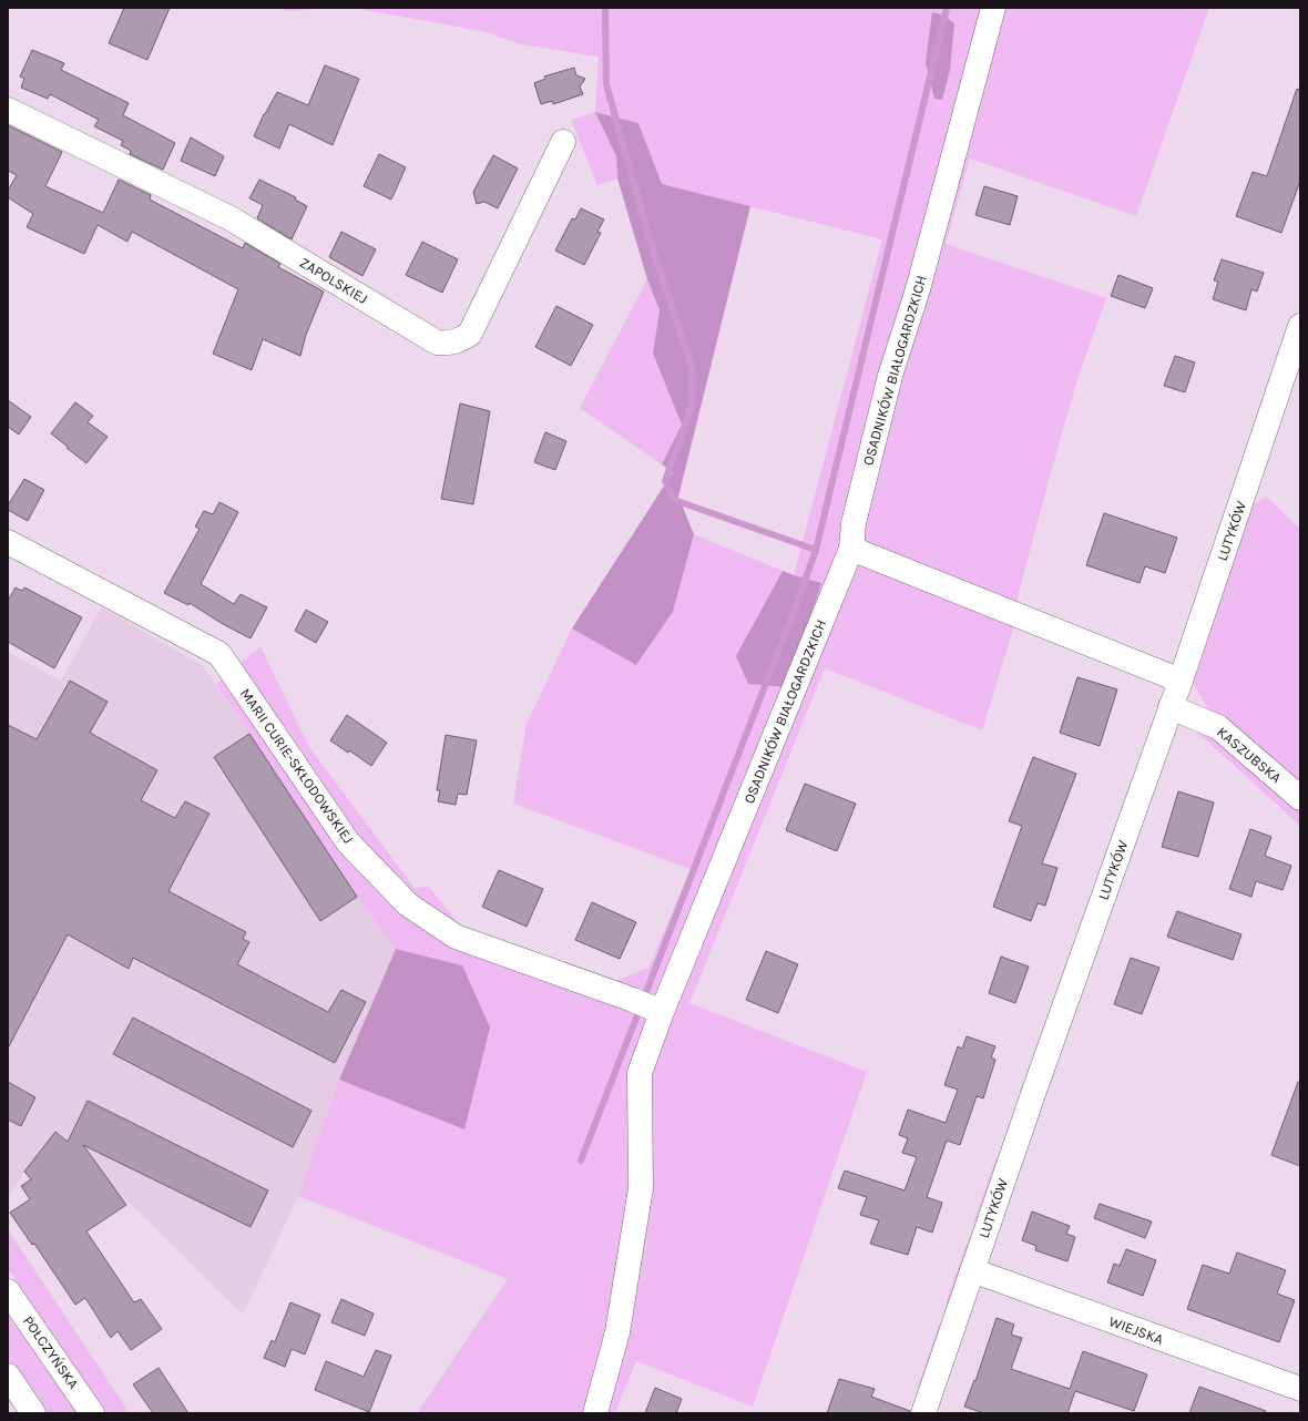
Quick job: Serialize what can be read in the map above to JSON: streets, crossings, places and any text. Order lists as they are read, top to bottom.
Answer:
{
  "streets": {
    "street": [
      "ZAPOLSKIEJ",
      "OSADNIKÓW BIAŁOGARDZKICH",
      "LUTYKÓW",
      "KASZUBSKA",
      "MARII CURIE-SKŁODOWSKIEJ",
      "WIEJSKA",
      "POŁCZYŃSKA"
    ]
  },
  "crossings": [
    ["OSADNIKÓW BIAŁOGARDZKICH", "MARII CURIE-SKŁODOWSKIEJ"],
    ["LUTYKÓW", "KASZUBSKA"],
    ["LUTYKÓW", "WIEJSKA"]
  ]
}
